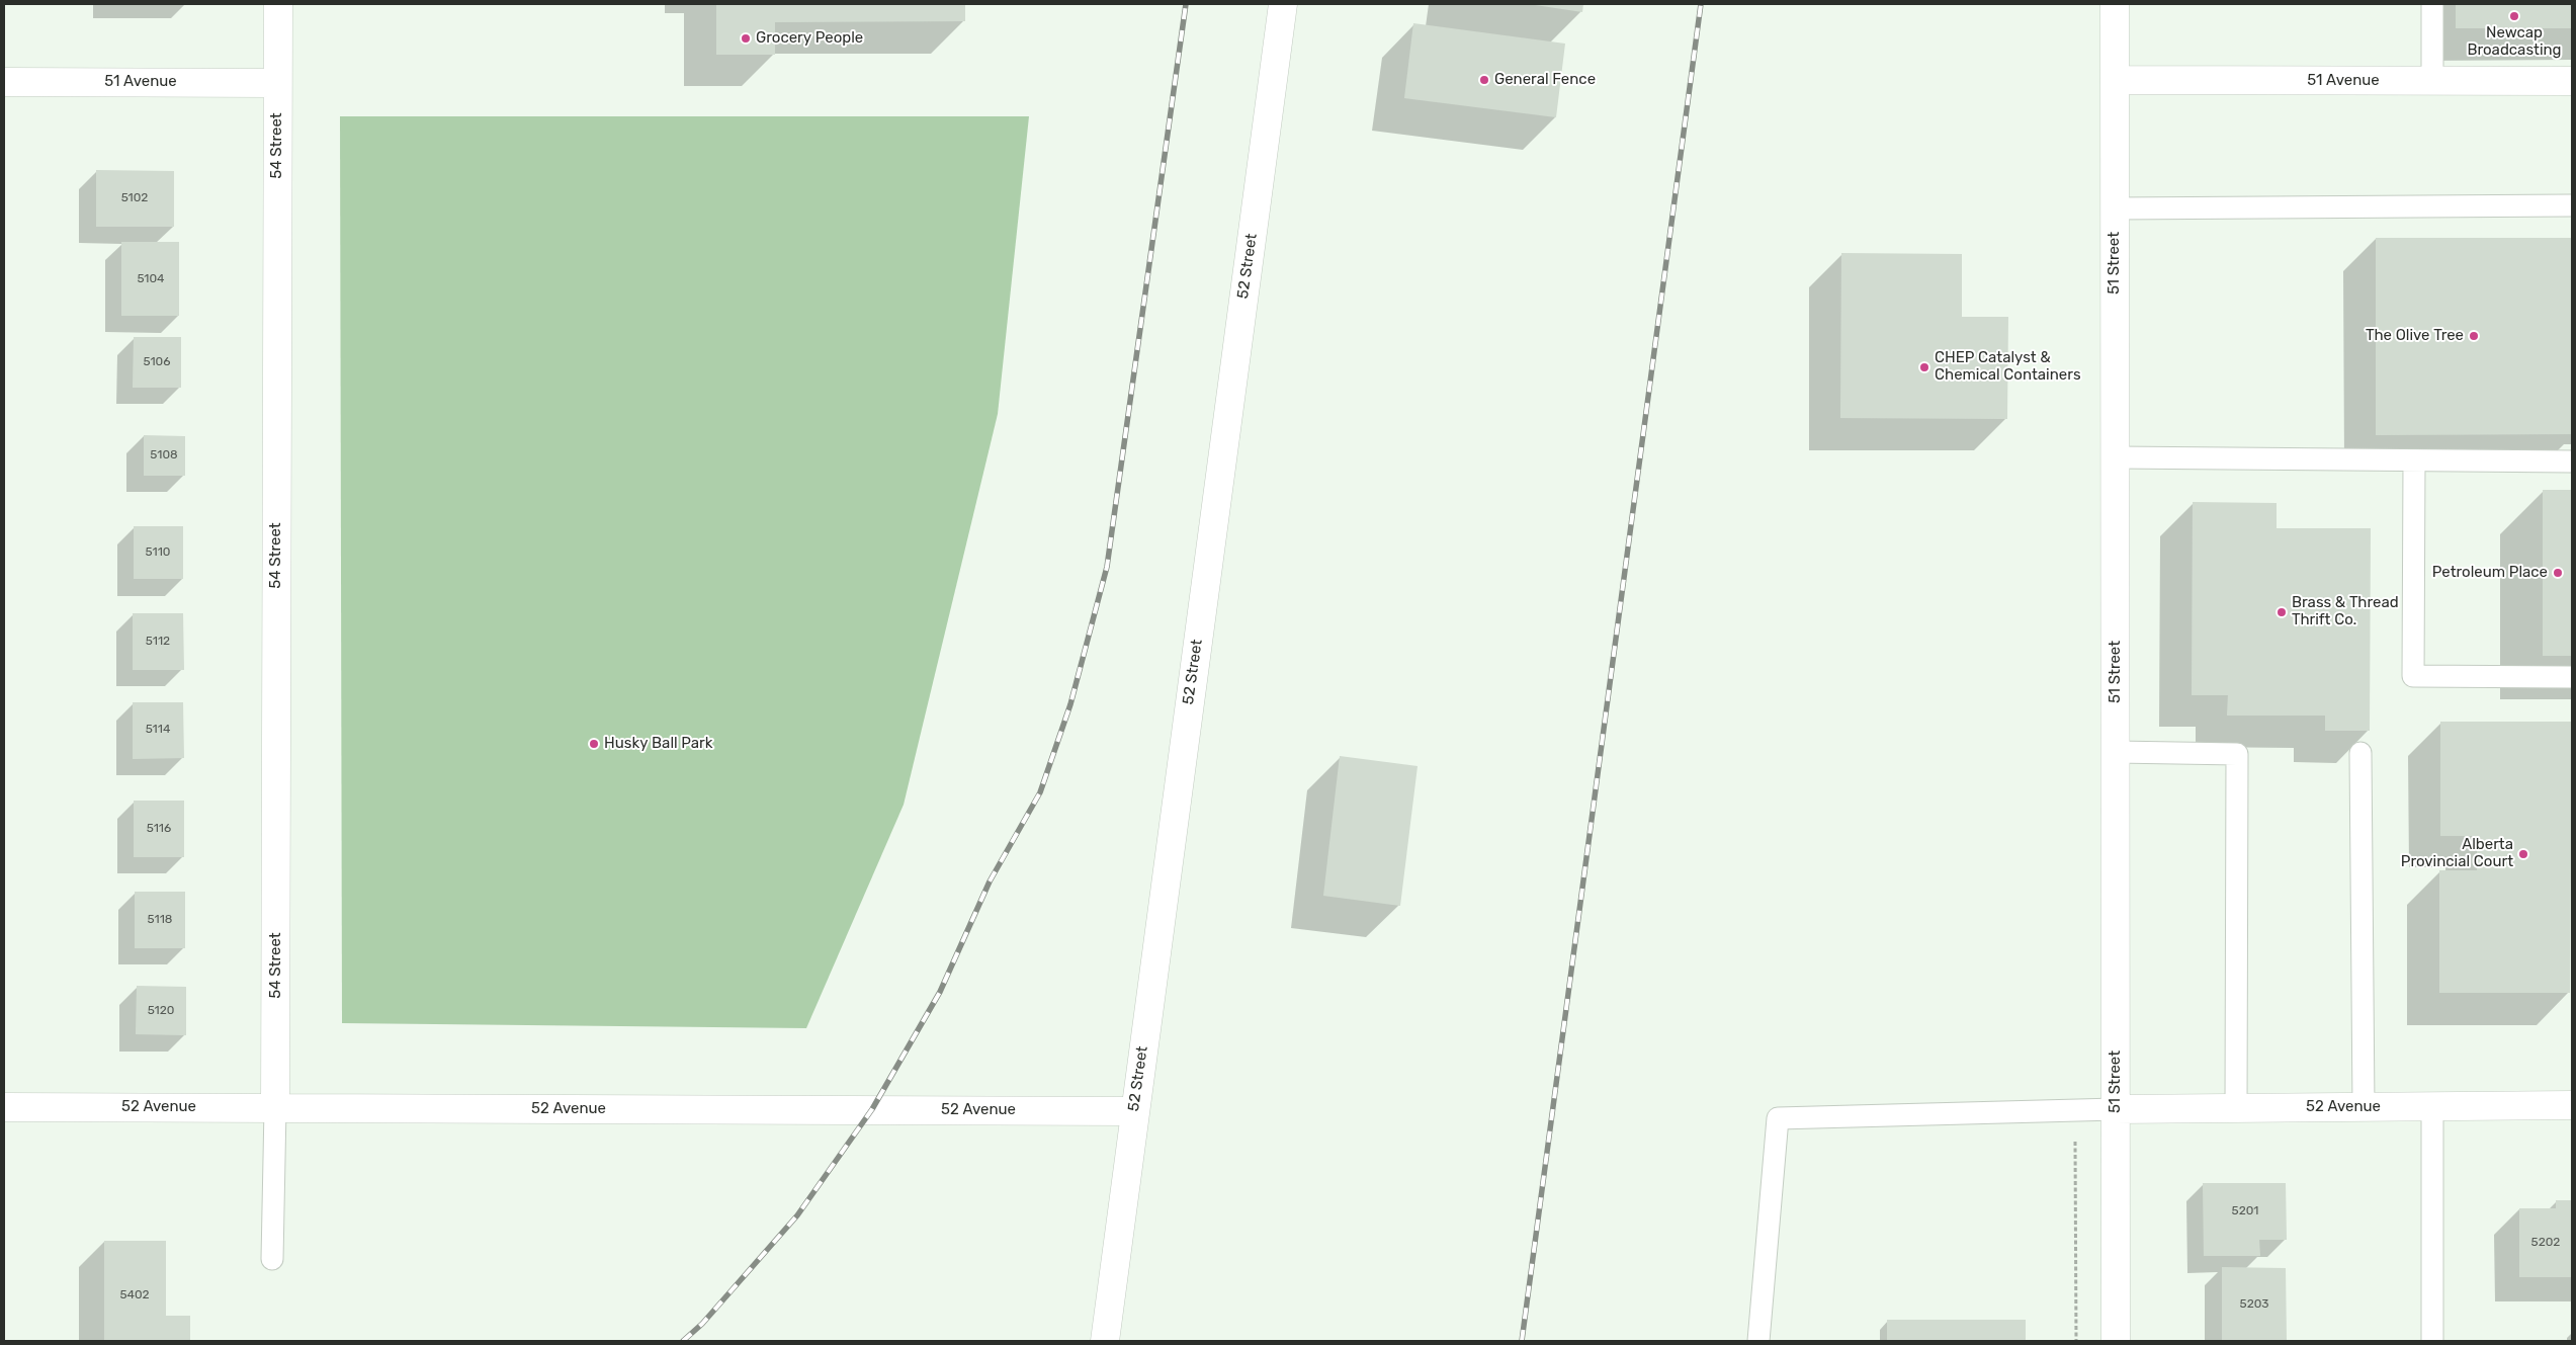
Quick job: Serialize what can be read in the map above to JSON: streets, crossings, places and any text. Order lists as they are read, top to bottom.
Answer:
{
  "streets": {
    "street": [
      "51 Avenue",
      "54 Street",
      "51 Street",
      "52 Street",
      "52 Avenue"
    ]
  },
  "crossings": [
    ["51 Avenue", "54 Street"],
    ["51 Avenue", "51 Street"],
    ["54 Street", "52 Avenue"],
    ["51 Street", "52 Avenue"],
    ["52 Street", "52 Avenue"]
  ],
  "places": [
    "Newcap Broadcasting",
    "Grocery People",
    "General Fence",
    "The Olive Tree",
    "CHEP Catalyst & Chemical Containers",
    "Petroleum Place",
    "Brass & Thread Thrift Co.",
    "Husky Ball Park",
    "Alberta Provincial Court"
  ],
  "house_numbers": [
    "5102",
    "5104",
    "5106",
    "5108",
    "5110",
    "5112",
    "5114",
    "5116",
    "5118",
    "5120",
    "5201",
    "5202",
    "5402",
    "5203"
  ]
}
